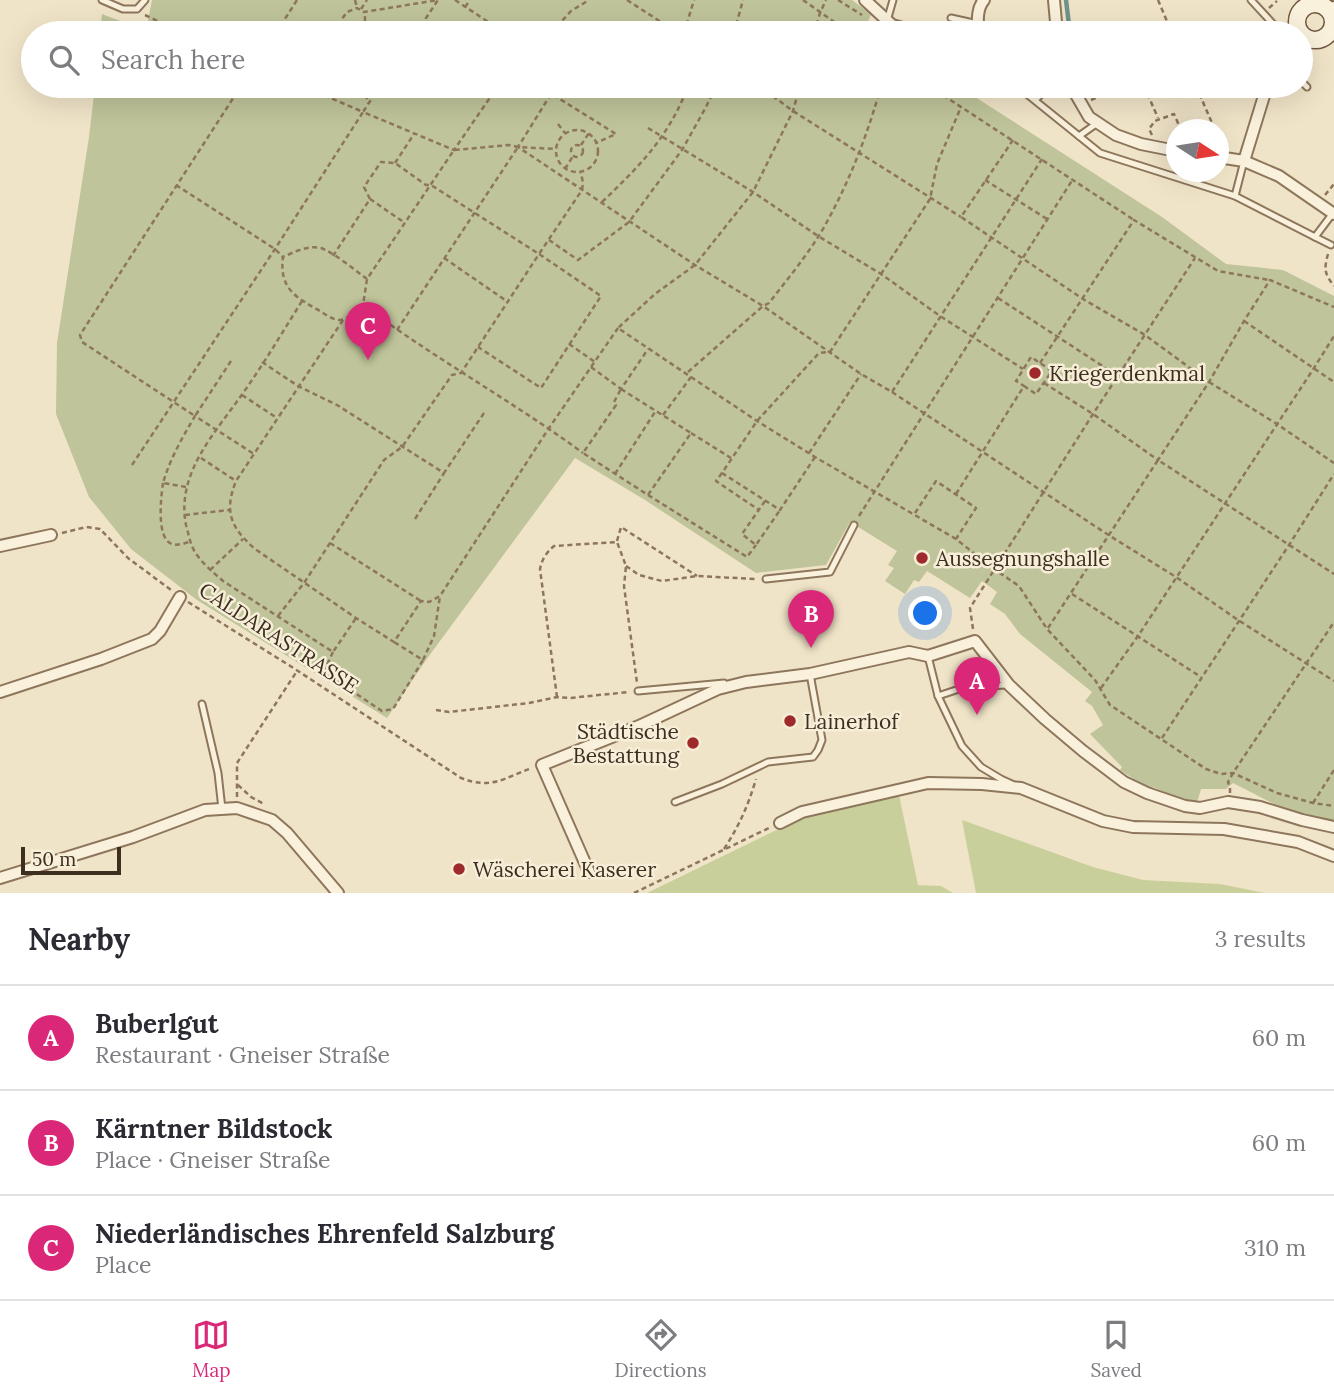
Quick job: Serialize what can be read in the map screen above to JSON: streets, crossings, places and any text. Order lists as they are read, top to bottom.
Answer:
{
  "streets": {
    "path": ["CALDARASTRASSE"]
  },
  "places": [
    "Kriegerdenkmal",
    "Aussegnungshalle",
    "Lainerhof",
    "Städtische Bestattung",
    "Wäscherei Kaserer"
  ],
  "scale_bar": "50 m",
  "north": "right",
  "page": {
    "search": "Search here",
    "pins": ["C", "B", "A"],
    "scale": "50 m",
    "heading": ["Nearby", "3 results"],
    "list": [
      {
        "mark": "A",
        "name": "Buberlgut",
        "note": "Restaurant · Gneiser Straße",
        "value": "60 m"
      },
      {
        "mark": "B",
        "name": "Kärntner Bildstock",
        "note": "Place · Gneiser Straße",
        "value": "60 m"
      },
      {
        "mark": "C",
        "name": "Niederländisches Ehrenfeld Salzburg",
        "note": "Place",
        "value": "310 m"
      }
    ],
    "nav": ["Map", "Directions", "Saved"]
  }
}
